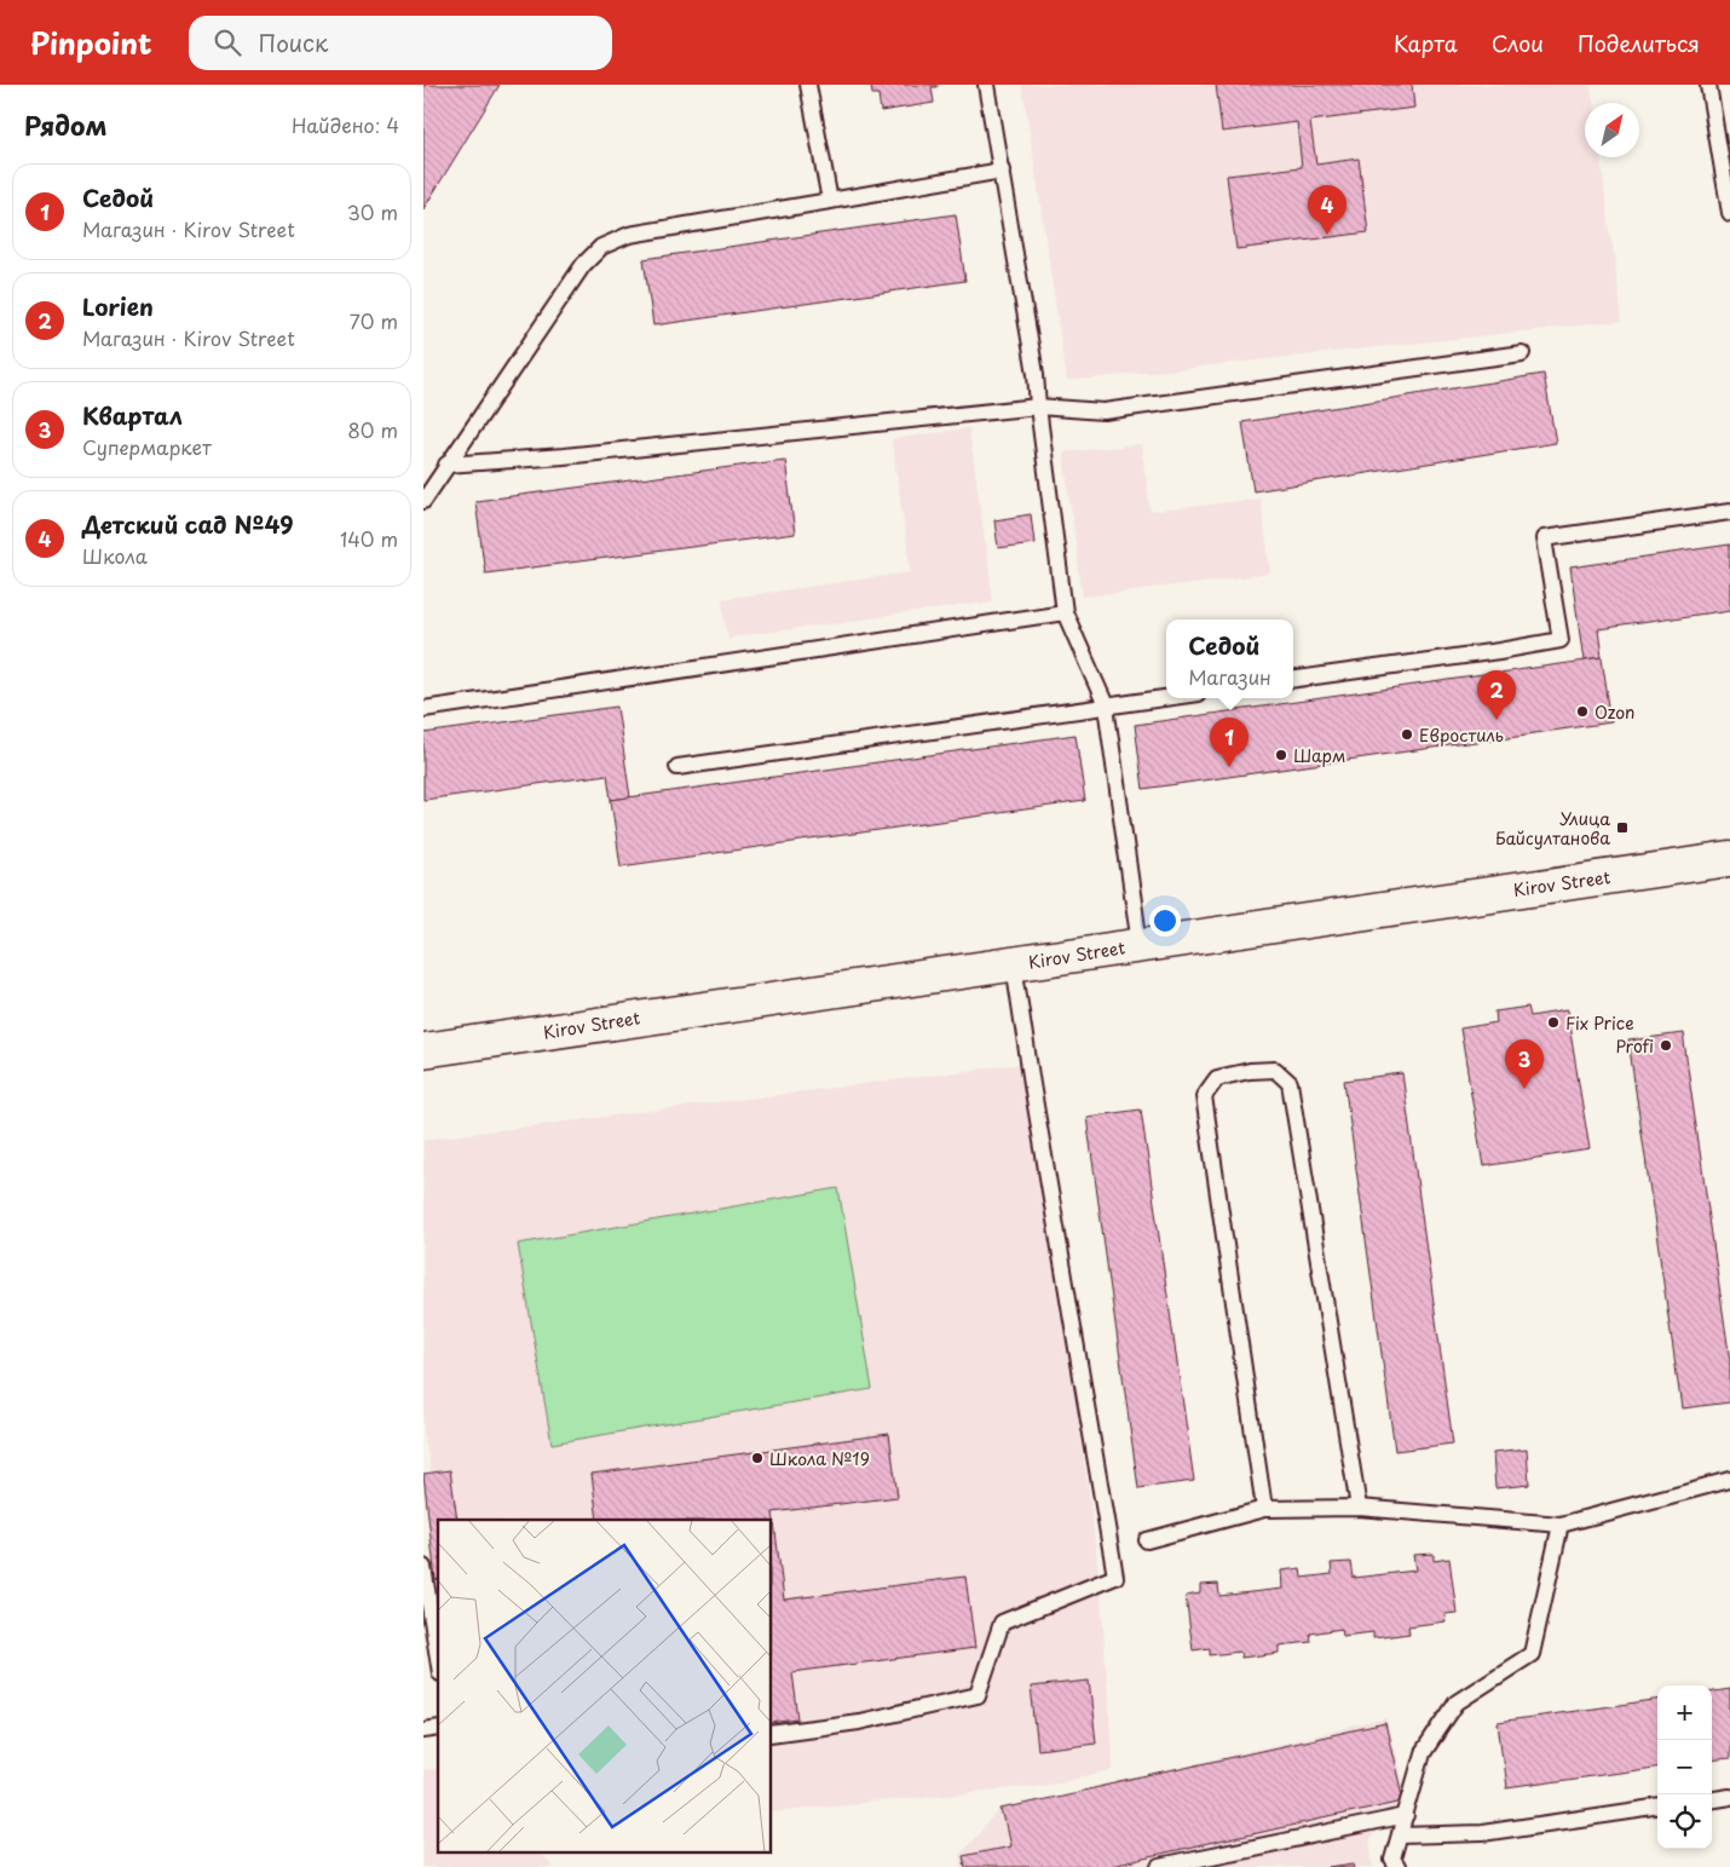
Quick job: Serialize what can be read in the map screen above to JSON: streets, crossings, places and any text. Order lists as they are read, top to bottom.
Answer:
{
  "streets": {
    "main road": ["Kirov Street"]
  },
  "places": {
    "other": [
      "Ozon",
      "Евростиль",
      "Шарм",
      "Fix Price",
      "Profi",
      "Школа №19"
    ],
    "transit": ["Улица Байсултанова"]
  },
  "north": "top right",
  "page": {
    "header": "Pinpoint",
    "search": "Поиск",
    "nav": ["Карта", "Слои", "Поделиться"],
    "heading": ["Рядом", "Найдено: 4"],
    "list": [
      {
        "mark": "1",
        "name": "Седой",
        "note": "Магазин · Kirov Street",
        "value": "30 m"
      },
      {
        "mark": "2",
        "name": "Lorien",
        "note": "Магазин · Kirov Street",
        "value": "70 m"
      },
      {
        "mark": "3",
        "name": "Квартал",
        "note": "Супермаркет",
        "value": "80 m"
      },
      {
        "mark": "4",
        "name": "Детский сад №49",
        "note": "Школа",
        "value": "140 m"
      }
    ],
    "pins": [
      "4",
      "2",
      "1",
      "3"
    ],
    "popup": ["Седой", "Магазин"],
    "map_buttons": ["+", "−"]
  }
}
